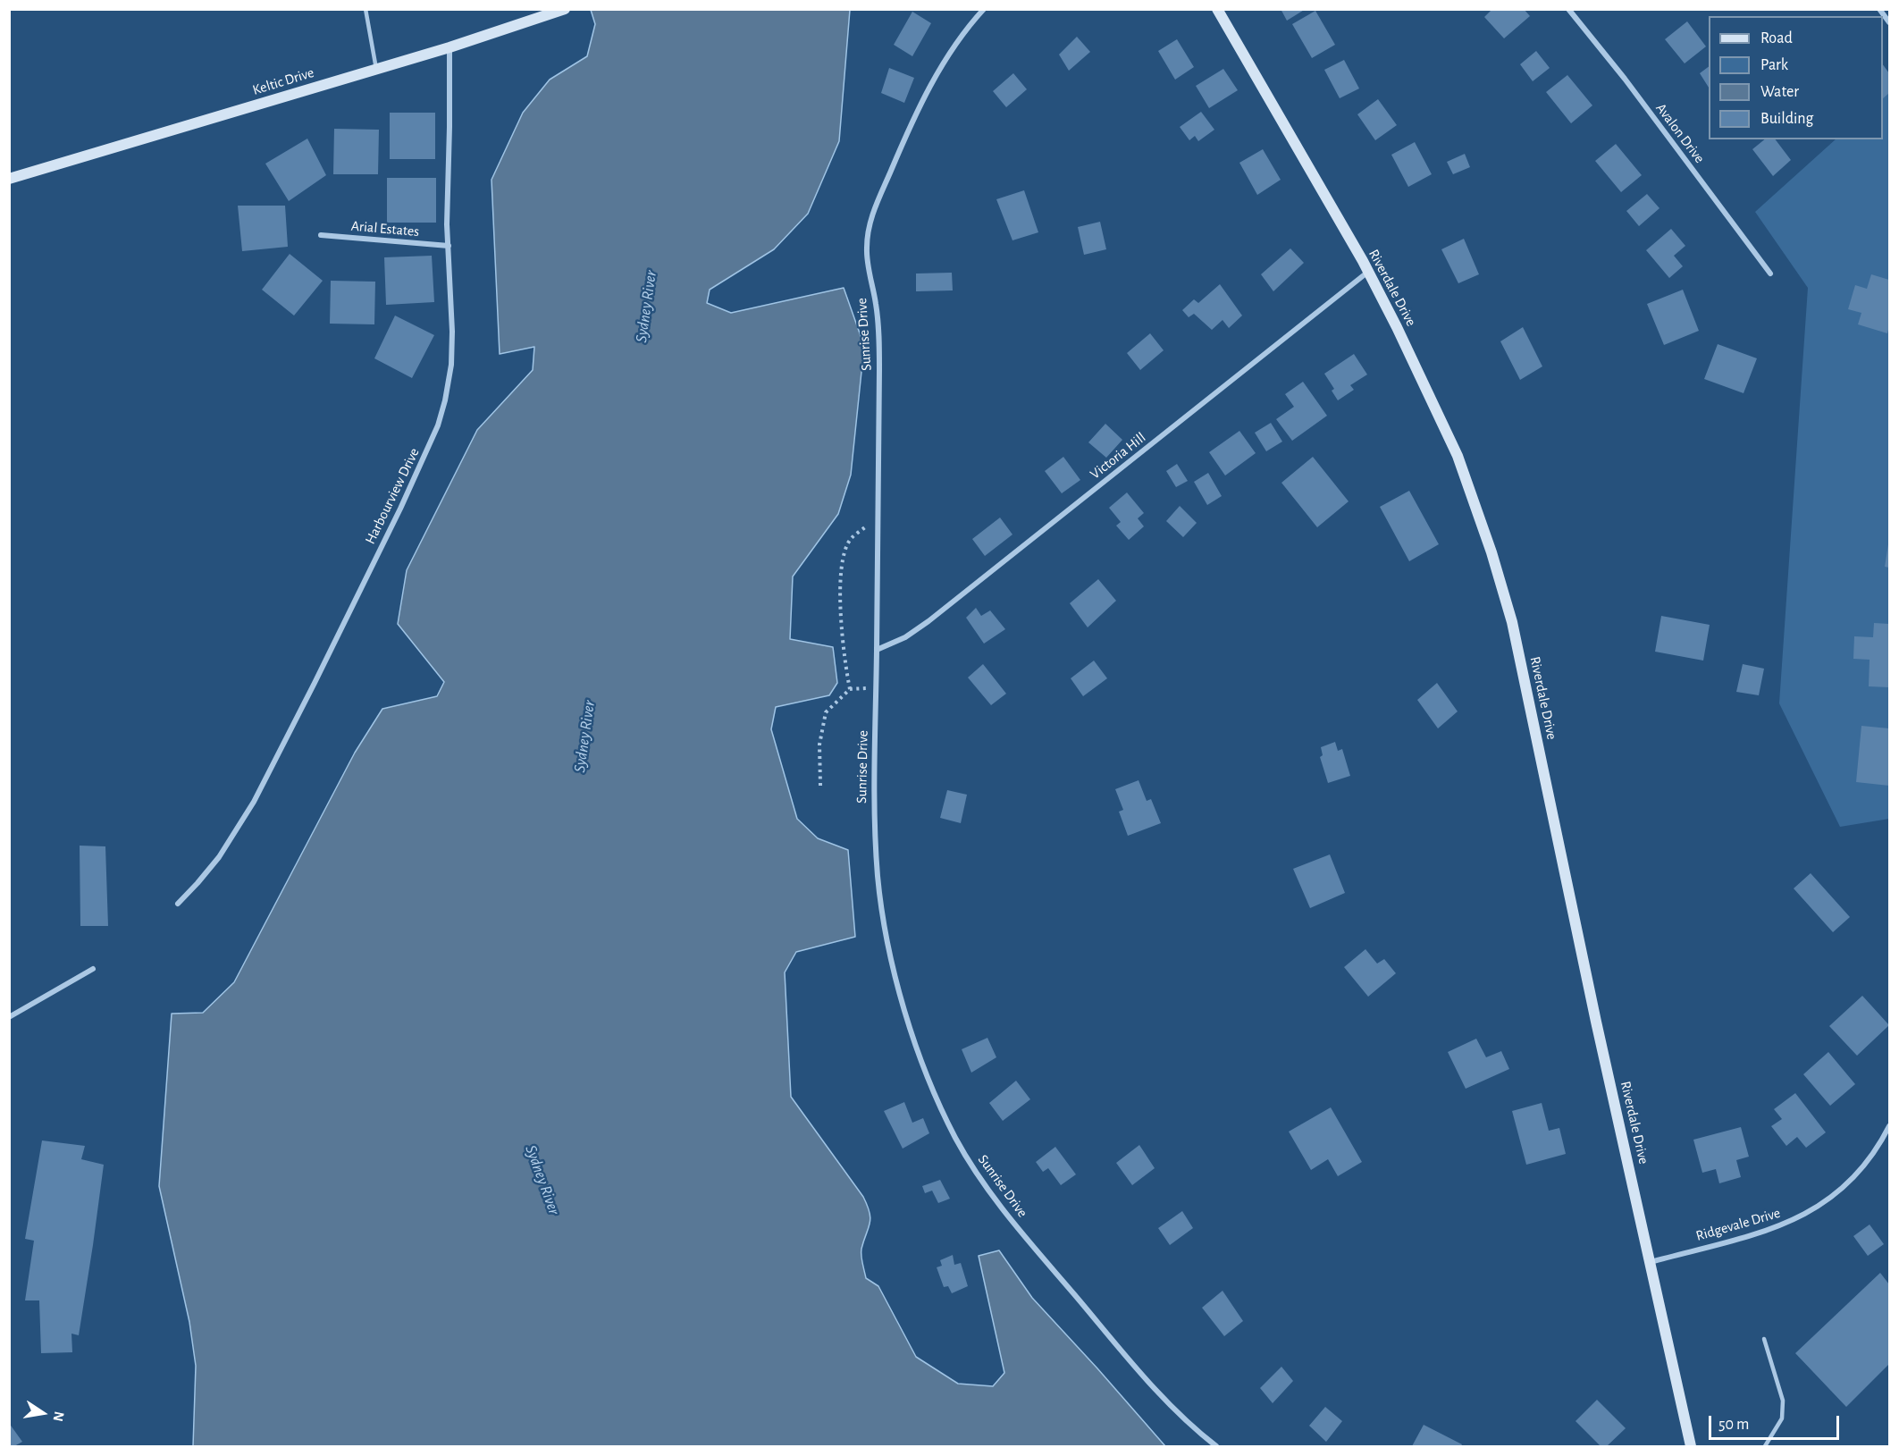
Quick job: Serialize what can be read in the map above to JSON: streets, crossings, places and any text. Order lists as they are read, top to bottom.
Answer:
{
  "streets": {
    "main road": ["Keltic Drive", "Riverdale Drive"],
    "street": [
      "Avalon Drive",
      "Arial Estates",
      "Sunrise Drive",
      "Victoria Hill",
      "Harbourview Drive",
      "Ridgevale Drive"
    ]
  },
  "crossings": [
    ["Keltic Drive", "Harbourview Drive"],
    ["Arial Estates", "Harbourview Drive"],
    ["Riverdale Drive", "Victoria Hill"],
    ["Riverdale Drive", "Ridgevale Drive"],
    ["Sunrise Drive", "Victoria Hill"]
  ],
  "water": ["Sydney River"],
  "legend": [
    "Road",
    "Park",
    "Water",
    "Building"
  ],
  "scale_bar": "50 m",
  "north": "right"
}
